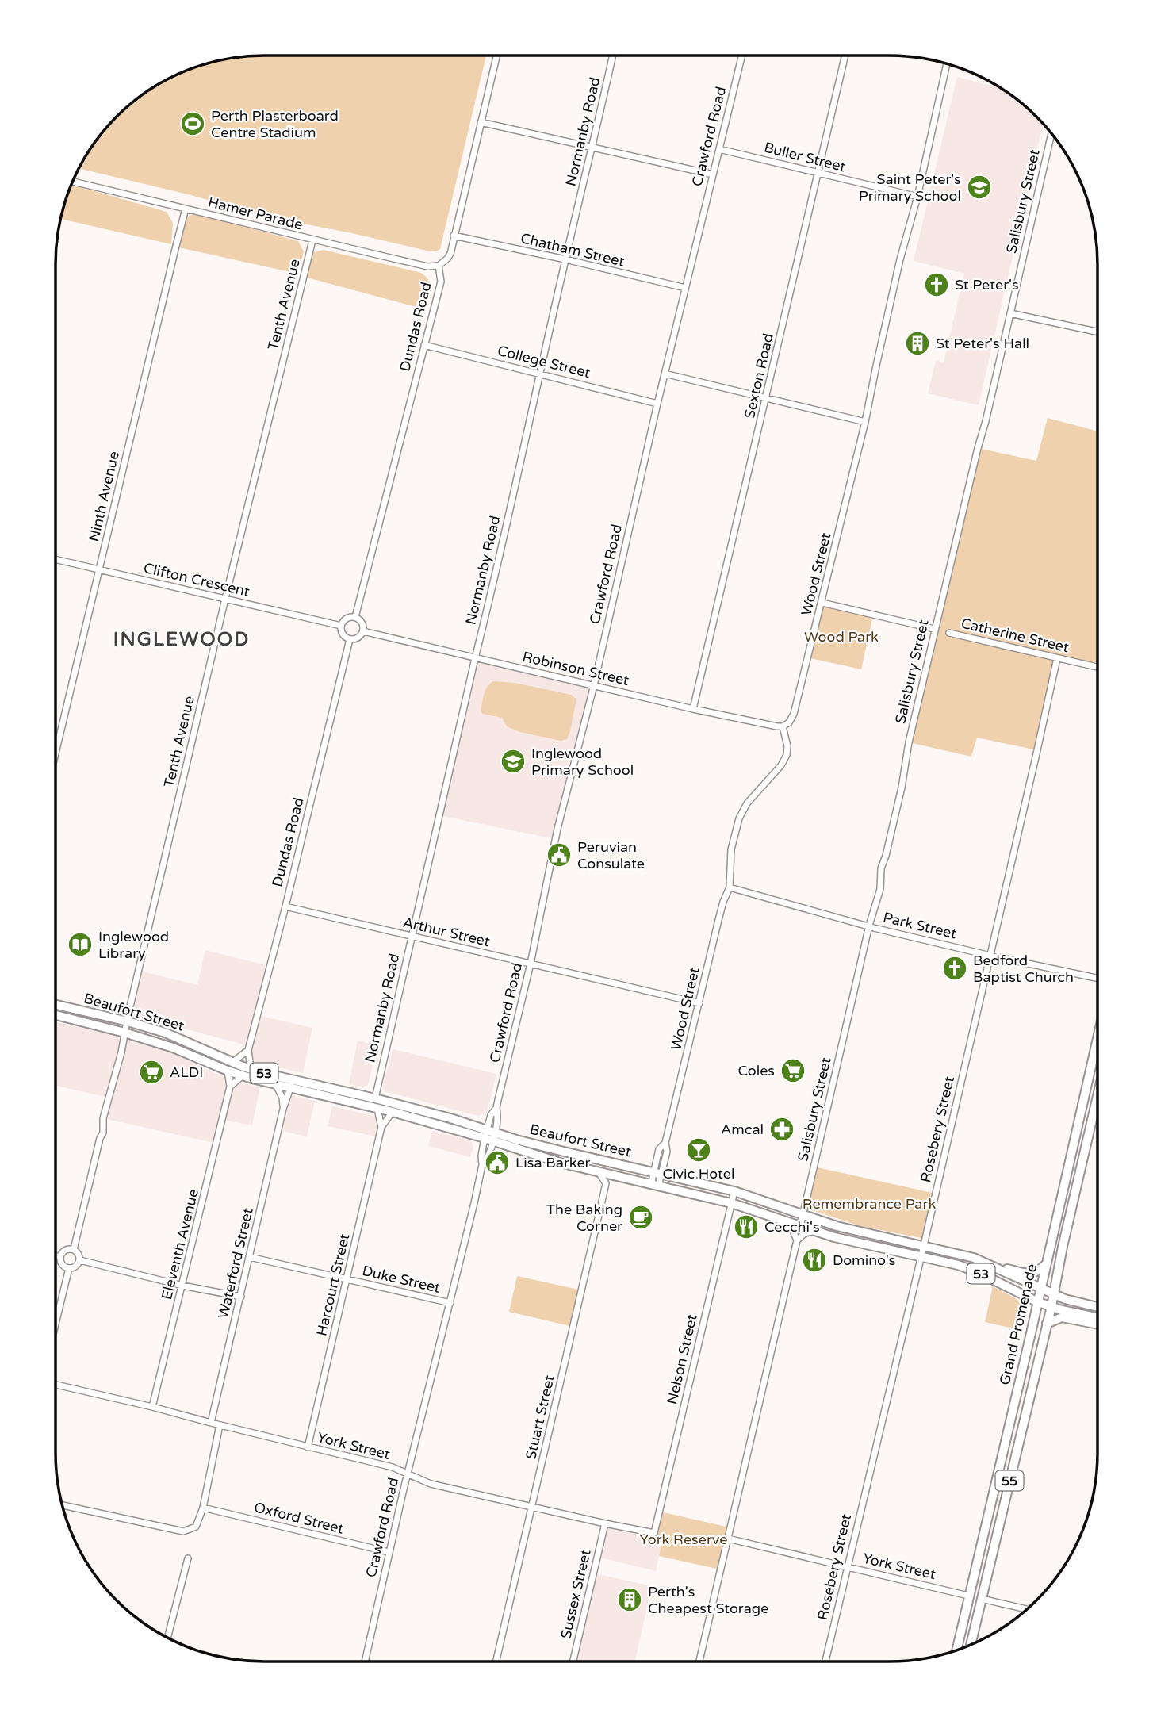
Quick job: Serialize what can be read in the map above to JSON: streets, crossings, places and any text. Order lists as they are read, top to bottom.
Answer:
{
  "streets": {
    "main road": [
      "Beaufort Street",
      "53",
      "Grand Promenade",
      "55"
    ],
    "street": [
      "Normanby Road",
      "Crawford Road",
      "Buller Street",
      "Salisbury Street",
      "Hamer Parade",
      "Chatham Street",
      "Tenth Avenue",
      "Dundas Road",
      "College Street",
      "Sexton Road",
      "Ninth Avenue",
      "Wood Street",
      "Clifton Crescent",
      "Catherine Street",
      "Robinson Street",
      "Park Street",
      "Arthur Street",
      "Rosebery Street",
      "Eleventh Avenue",
      "Waterford Street",
      "Duke Street",
      "Harcourt Street",
      "Nelson Street",
      "Stuart Street",
      "York Street",
      "Oxford Street",
      "Sussex Street"
    ]
  },
  "crossings": [
    ["Normanby Road", "Chatham Street"],
    ["Normanby Road", "College Street"],
    ["Normanby Road", "Robinson Street"],
    ["Normanby Road", "Arthur Street"],
    ["Normanby Road", "Beaufort Street"],
    ["Crawford Road", "Buller Street"],
    ["Crawford Road", "Chatham Street"],
    ["Crawford Road", "College Street"],
    ["Crawford Road", "Robinson Street"],
    ["Crawford Road", "Arthur Street"],
    ["Crawford Road", "Beaufort Street"],
    ["Crawford Road", "Duke Street"],
    ["Crawford Road", "York Street"],
    ["Crawford Road", "Oxford Street"],
    ["Buller Street", "Sexton Road"],
    ["Buller Street", "Wood Street"],
    ["Salisbury Street", "Park Street"],
    ["Salisbury Street", "Beaufort Street"],
    ["Hamer Parade", "Tenth Avenue"],
    ["Hamer Parade", "Dundas Road"],
    ["Hamer Parade", "Ninth Avenue"],
    ["Chatham Street", "Dundas Road"],
    ["Tenth Avenue", "Clifton Crescent"],
    ["Tenth Avenue", "Beaufort Street"],
    ["Dundas Road", "College Street"],
    ["Dundas Road", "Clifton Crescent"],
    ["Dundas Road", "Robinson Street"],
    ["Dundas Road", "Arthur Street"],
    ["Dundas Road", "Beaufort Street"],
    ["Sexton Road", "Robinson Street"],
    ["Ninth Avenue", "Clifton Crescent"],
    ["Wood Street", "Robinson Street"],
    ["Wood Street", "Park Street"],
    ["Wood Street", "Arthur Street"],
    ["Wood Street", "Beaufort Street"],
    ["Clifton Crescent", "Robinson Street"],
    ["Catherine Street", "Rosebery Street"],
    ["Park Street", "Rosebery Street"],
    ["Beaufort Street", "Rosebery Street"],
    ["Beaufort Street", "Eleventh Avenue"],
    ["Beaufort Street", "Waterford Street"],
    ["Beaufort Street", "Harcourt Street"],
    ["Beaufort Street", "Grand Promenade"],
    ["Beaufort Street", "Nelson Street"],
    ["Beaufort Street", "Stuart Street"],
    ["Rosebery Street", "York Street"],
    ["Eleventh Avenue", "York Street"],
    ["Waterford Street", "Duke Street"],
    ["Waterford Street", "York Street"],
    ["Duke Street", "Harcourt Street"],
    ["Harcourt Street", "York Street"],
    ["Grand Promenade", "York Street"],
    ["Nelson Street", "York Street"],
    ["Stuart Street", "York Street"],
    ["York Street", "Sussex Street"]
  ],
  "districts": ["INGLEWOOD"],
  "parks": ["Wood Park", "Remembrance Park", "York Reserve"],
  "places": {
    "sports": ["Perth Plasterboard Centre Stadium"],
    "school or university": ["Saint Peter's Primary School", "Inglewood Primary School"],
    "church": ["St Peter's", "Bedford Baptist Church"],
    "building": ["St Peter's Hall", "Perth's Cheapest Storage"],
    "public building": ["Peruvian Consulate", "Lisa Barker"],
    "library": ["Inglewood Library"],
    "supermarket": ["Coles", "ALDI"],
    "pharmacy": ["Amcal"],
    "bar": ["Civic Hotel"],
    "cafe": ["The Baking Corner"],
    "restaurant": ["Cecchi's", "Domino's"]
  }
}
